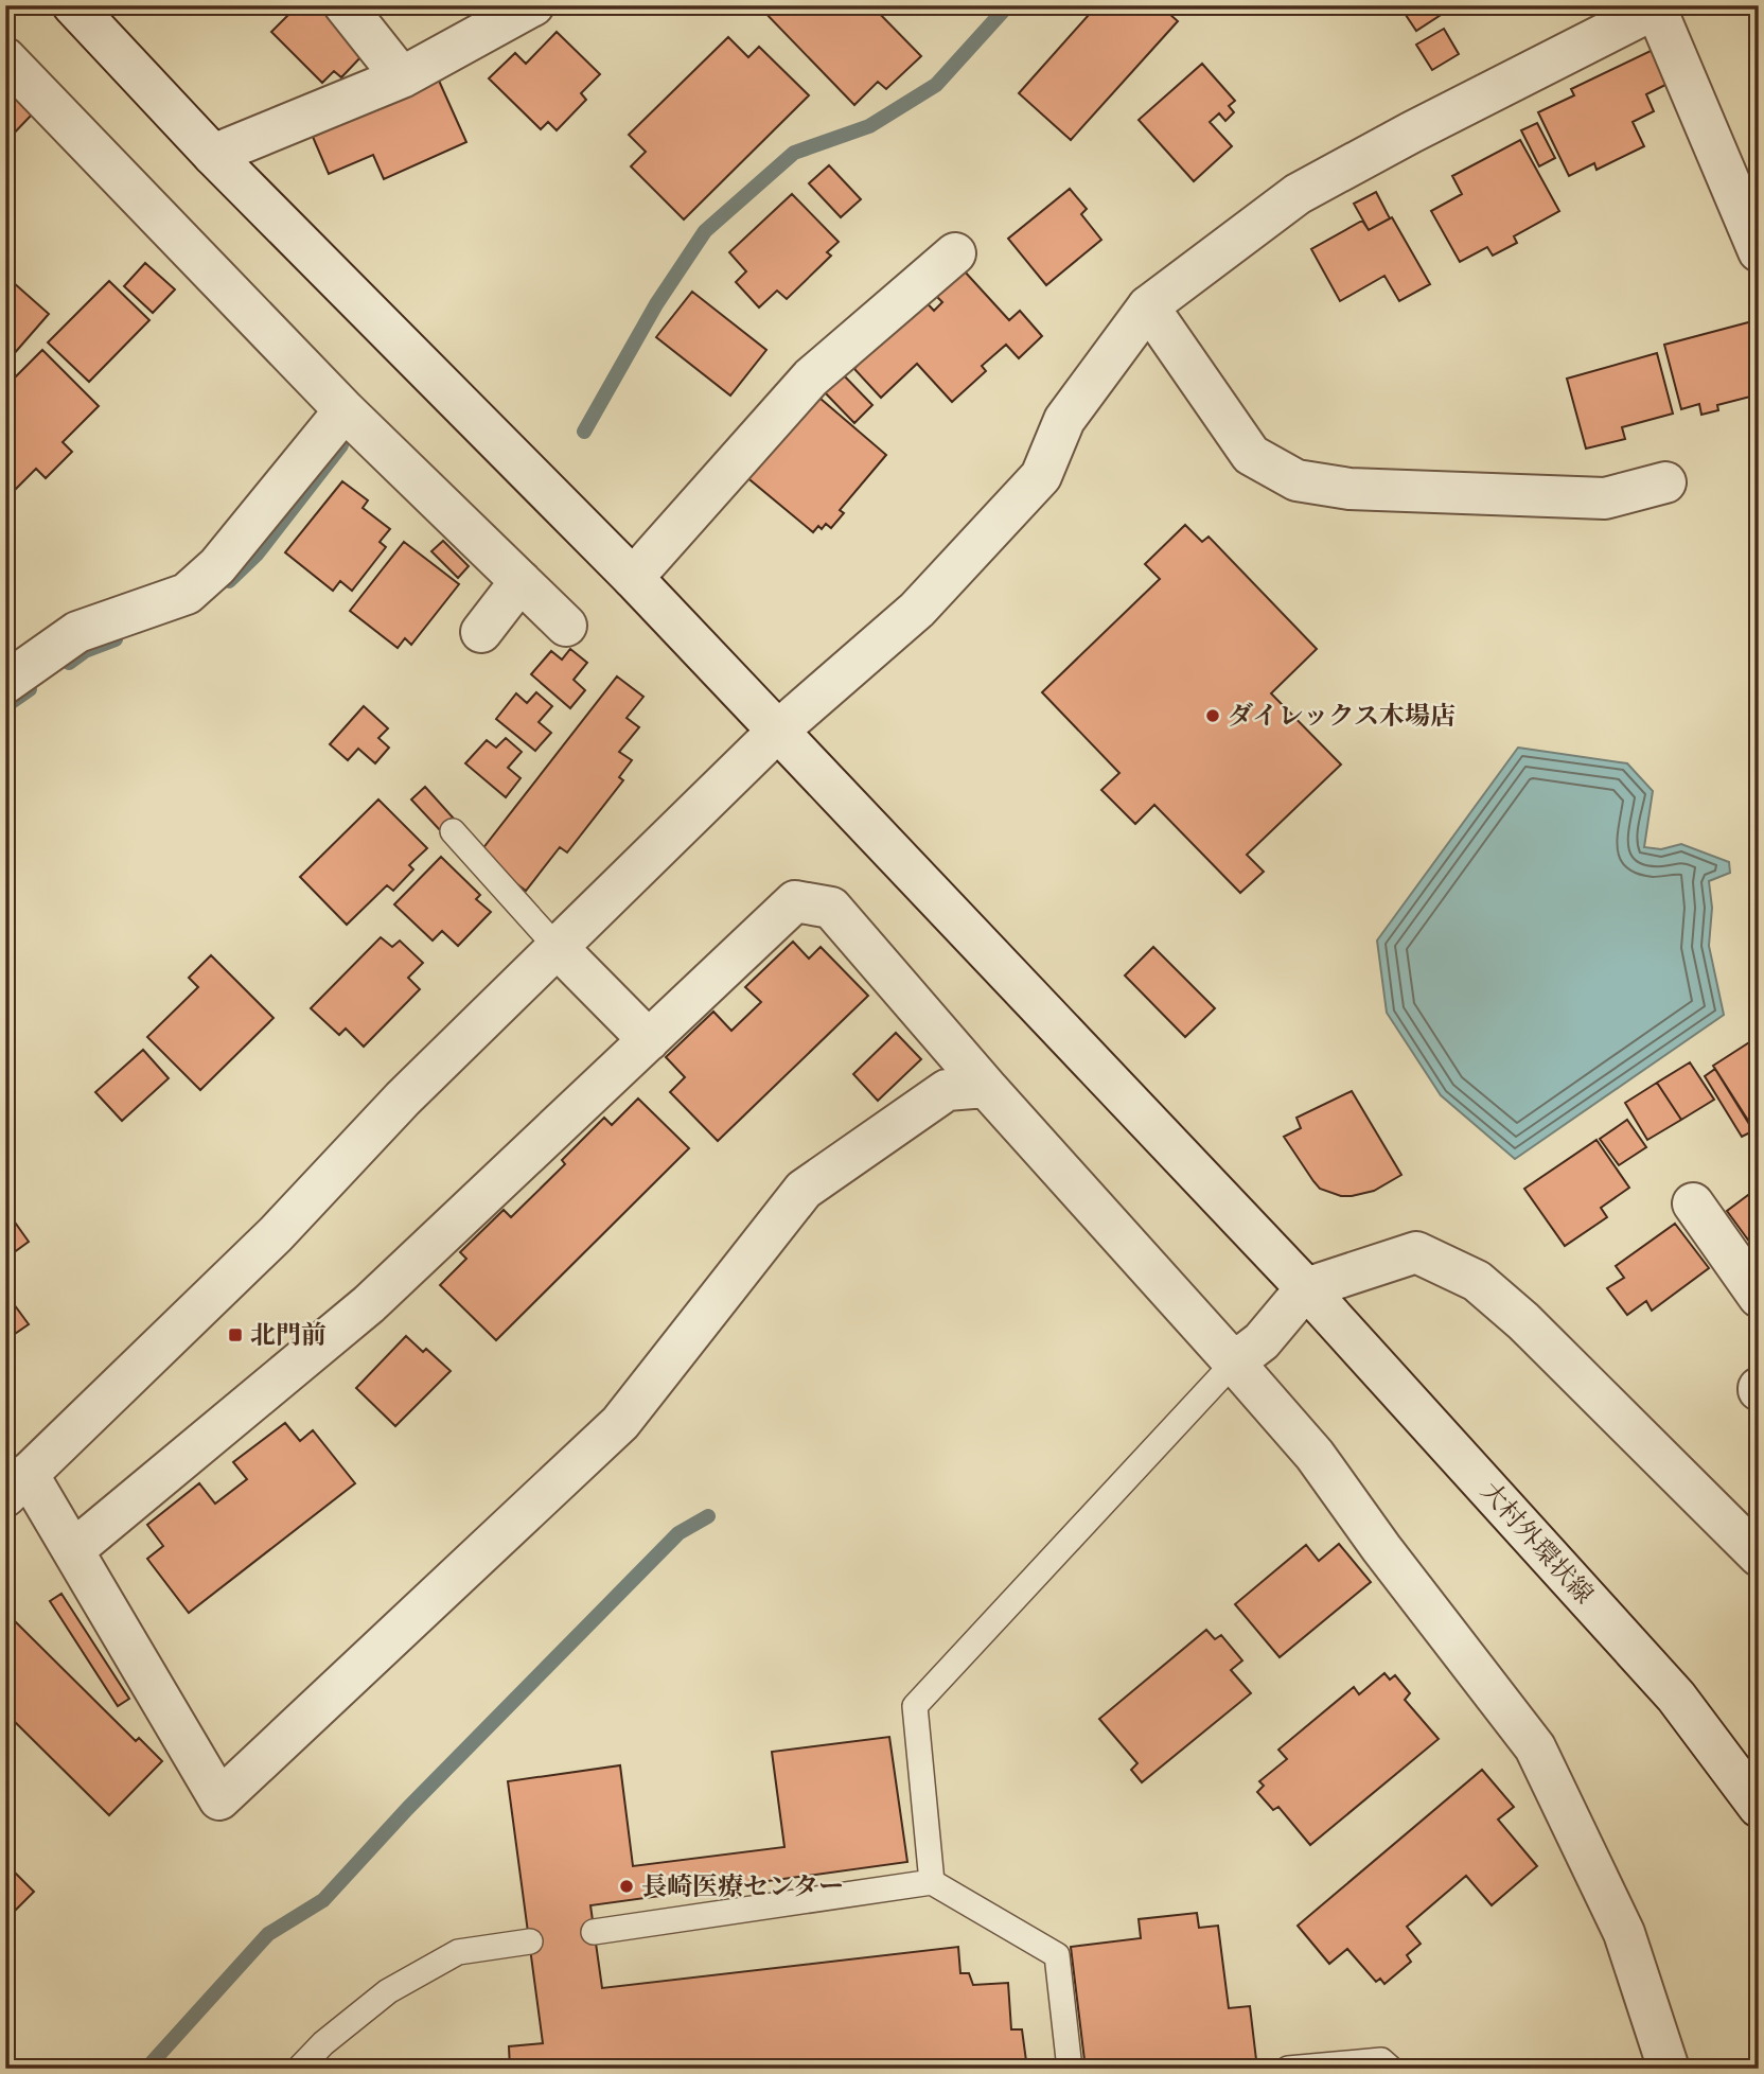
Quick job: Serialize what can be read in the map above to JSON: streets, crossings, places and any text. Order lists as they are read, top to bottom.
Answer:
{
  "streets": {
    "street": ["大村外環状線"]
  },
  "places": {
    "other": ["ダイレックス木場店", "長崎医療センター"],
    "transit": ["北門前"]
  }
}
